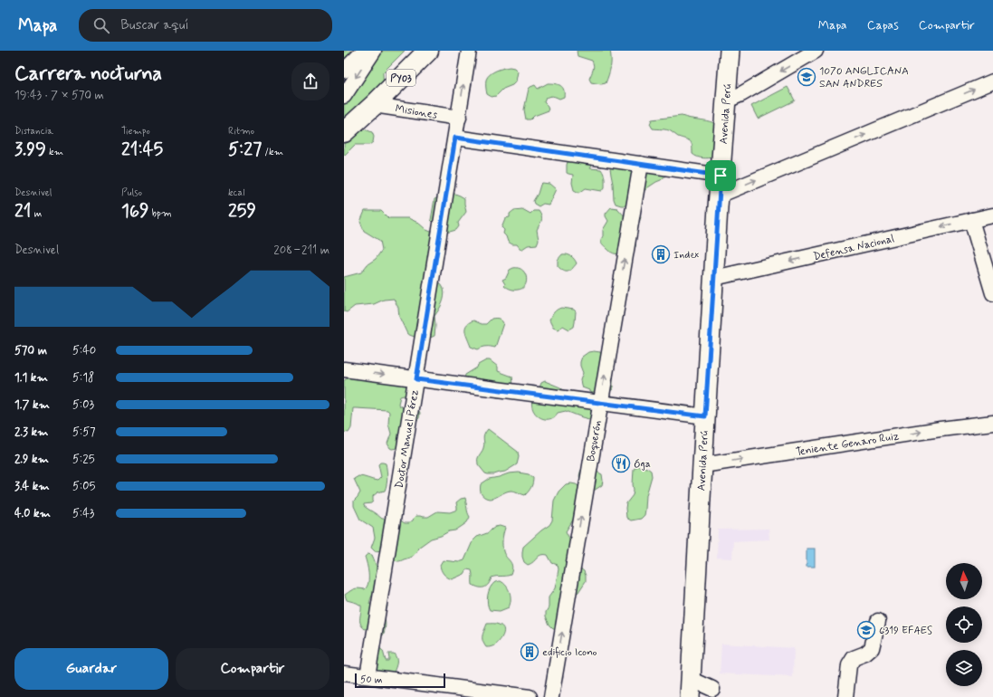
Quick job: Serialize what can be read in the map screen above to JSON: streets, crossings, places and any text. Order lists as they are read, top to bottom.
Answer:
{
  "streets": {
    "highway": ["PY03"],
    "main road": ["Avenida Perú"],
    "street": [
      "Misiones",
      "Defensa Nacional",
      "Doctor Manuel Pérez",
      "Boquerón",
      "Teniente Genaro Ruiz"
    ]
  },
  "crossings": [
    ["PY03", "Misiones"],
    ["Misiones", "Doctor Manuel Pérez"],
    ["Avenida Perú", "Defensa Nacional"],
    ["Avenida Perú", "Teniente Genaro Ruiz"]
  ],
  "one_way": ["Boquerón", "Teniente Genaro Ruiz"],
  "places": {
    "school or university": ["1070 ANGLICANA SAN ANDRES", "6319 EFAES"],
    "building": ["Index", "edificio Icono"],
    "restaurant": ["Óga"]
  },
  "scale_bar": "50 m",
  "north": "top",
  "page": {
    "header": "Mapa",
    "search": "Buscar aquí",
    "nav": ["Mapa", "Capas", "Compartir"],
    "heading": ["Carrera nocturna", "19:43 · 7 × 570 m"],
    "stats": [
      ["Distancia", "3.99 km"],
      ["Tiempo", "21:45"],
      ["Ritmo", "5:27 /km"],
      ["Desnivel", "21 m"],
      ["Pulso", "169 bpm"],
      ["kcal", "259"]
    ],
    "chart": ["Desnivel", "208–211 m"],
    "list": [
      {
        "name": "570 m",
        "note": "5:40"
      },
      {
        "name": "1.1 km",
        "note": "5:18"
      },
      {
        "name": "1.7 km",
        "note": "5:03"
      },
      {
        "name": "2.3 km",
        "note": "5:57"
      },
      {
        "name": "2.9 km",
        "note": "5:25"
      },
      {
        "name": "3.4 km",
        "note": "5:05"
      },
      {
        "name": "4.0 km",
        "note": "5:43"
      }
    ],
    "buttons": ["Guardar", "Compartir"],
    "scale": "50 m"
  }
}
